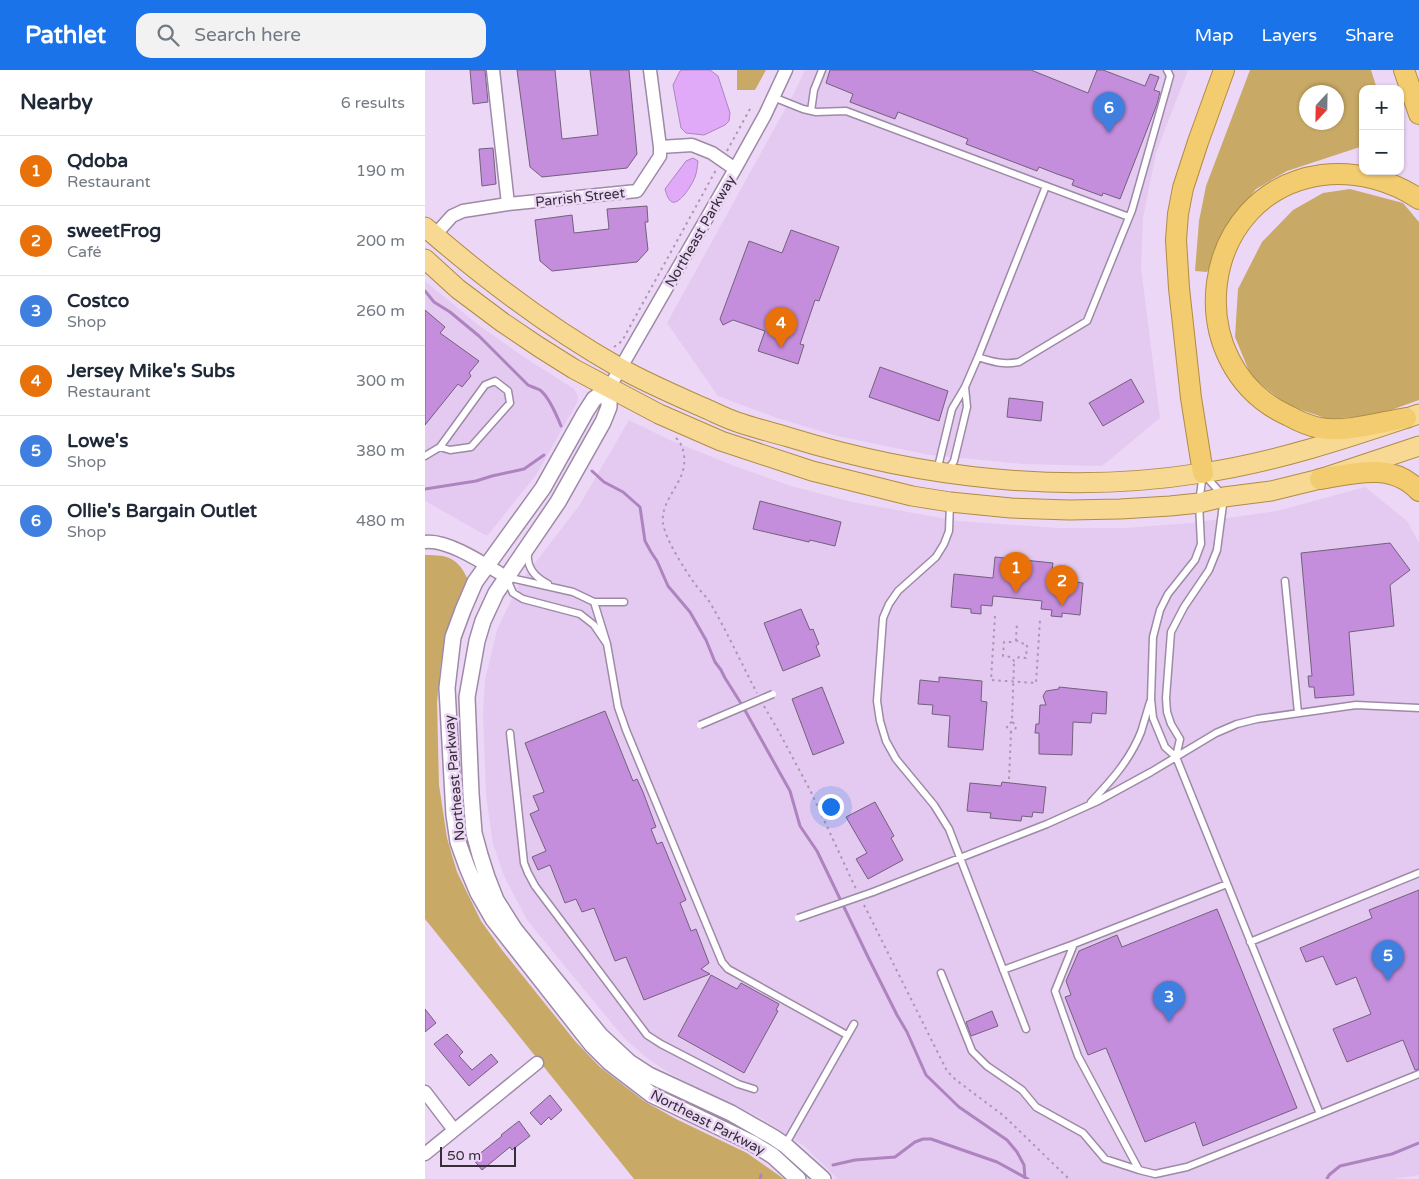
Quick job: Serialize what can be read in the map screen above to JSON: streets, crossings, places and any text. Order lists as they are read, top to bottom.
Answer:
{
  "streets": {
    "street": ["Parrish Street", "Northeast Parkway"]
  },
  "scale_bar": "50 m",
  "north": "bottom",
  "page": {
    "header": "Pathlet",
    "search": "Search here",
    "nav": ["Map", "Layers", "Share"],
    "heading": ["Nearby", "6 results"],
    "map_buttons": ["+", "−"],
    "pins": [
      "6",
      "4",
      "1",
      "2",
      "5",
      "3"
    ],
    "list": [
      {
        "mark": "1",
        "name": "Qdoba",
        "note": "Restaurant",
        "value": "190 m"
      },
      {
        "mark": "2",
        "name": "sweetFrog",
        "note": "Café",
        "value": "200 m"
      },
      {
        "mark": "3",
        "name": "Costco",
        "note": "Shop",
        "value": "260 m"
      },
      {
        "mark": "4",
        "name": "Jersey Mike's Subs",
        "note": "Restaurant",
        "value": "300 m"
      },
      {
        "mark": "5",
        "name": "Lowe's",
        "note": "Shop",
        "value": "380 m"
      },
      {
        "mark": "6",
        "name": "Ollie's Bargain Outlet",
        "note": "Shop",
        "value": "480 m"
      }
    ],
    "scale": "50 m"
  }
}
